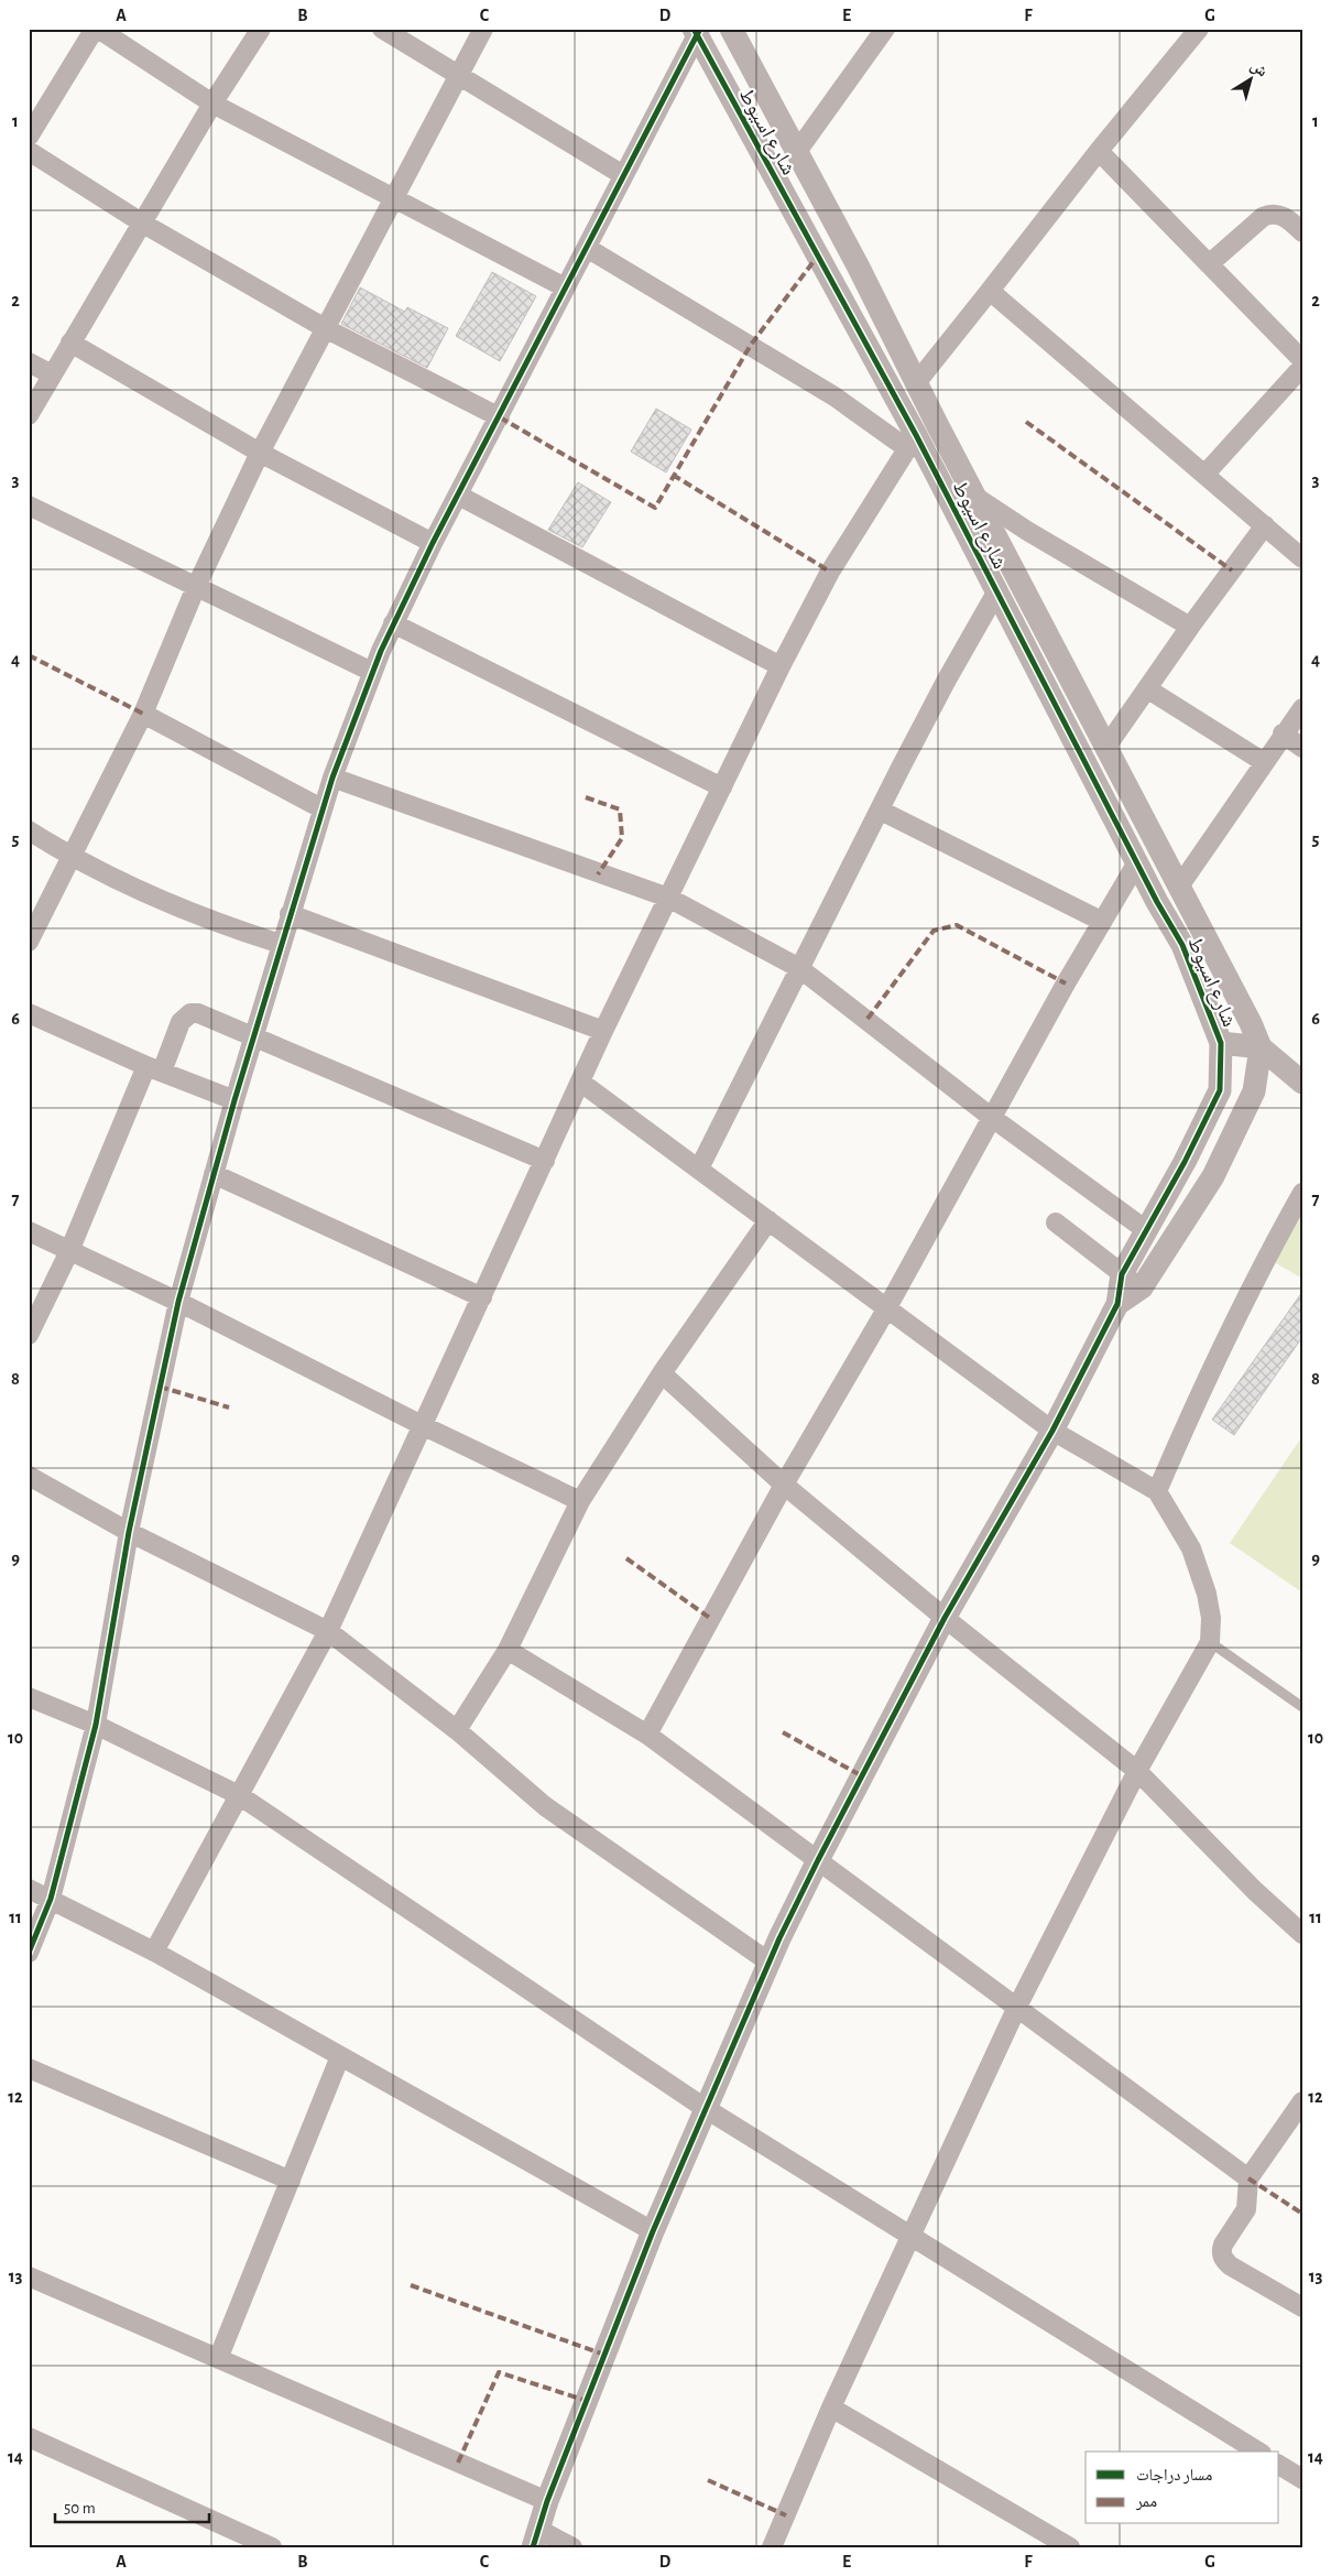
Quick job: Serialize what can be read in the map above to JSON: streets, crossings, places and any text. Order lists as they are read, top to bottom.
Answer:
{
  "streets": {
    "street": ["شارع اسيوط"]
  },
  "legend": ["مسار دراجات", "ممر"],
  "scale_bar": "50 m",
  "north": "top right",
  "grid": {
    "columns": [
      "A",
      "B",
      "C",
      "D",
      "E",
      "F",
      "G"
    ],
    "rows": [
      "1",
      "2",
      "3",
      "4",
      "5",
      "6",
      "7",
      "8",
      "9",
      "10",
      "11",
      "12",
      "13",
      "14"
    ]
  }
}
